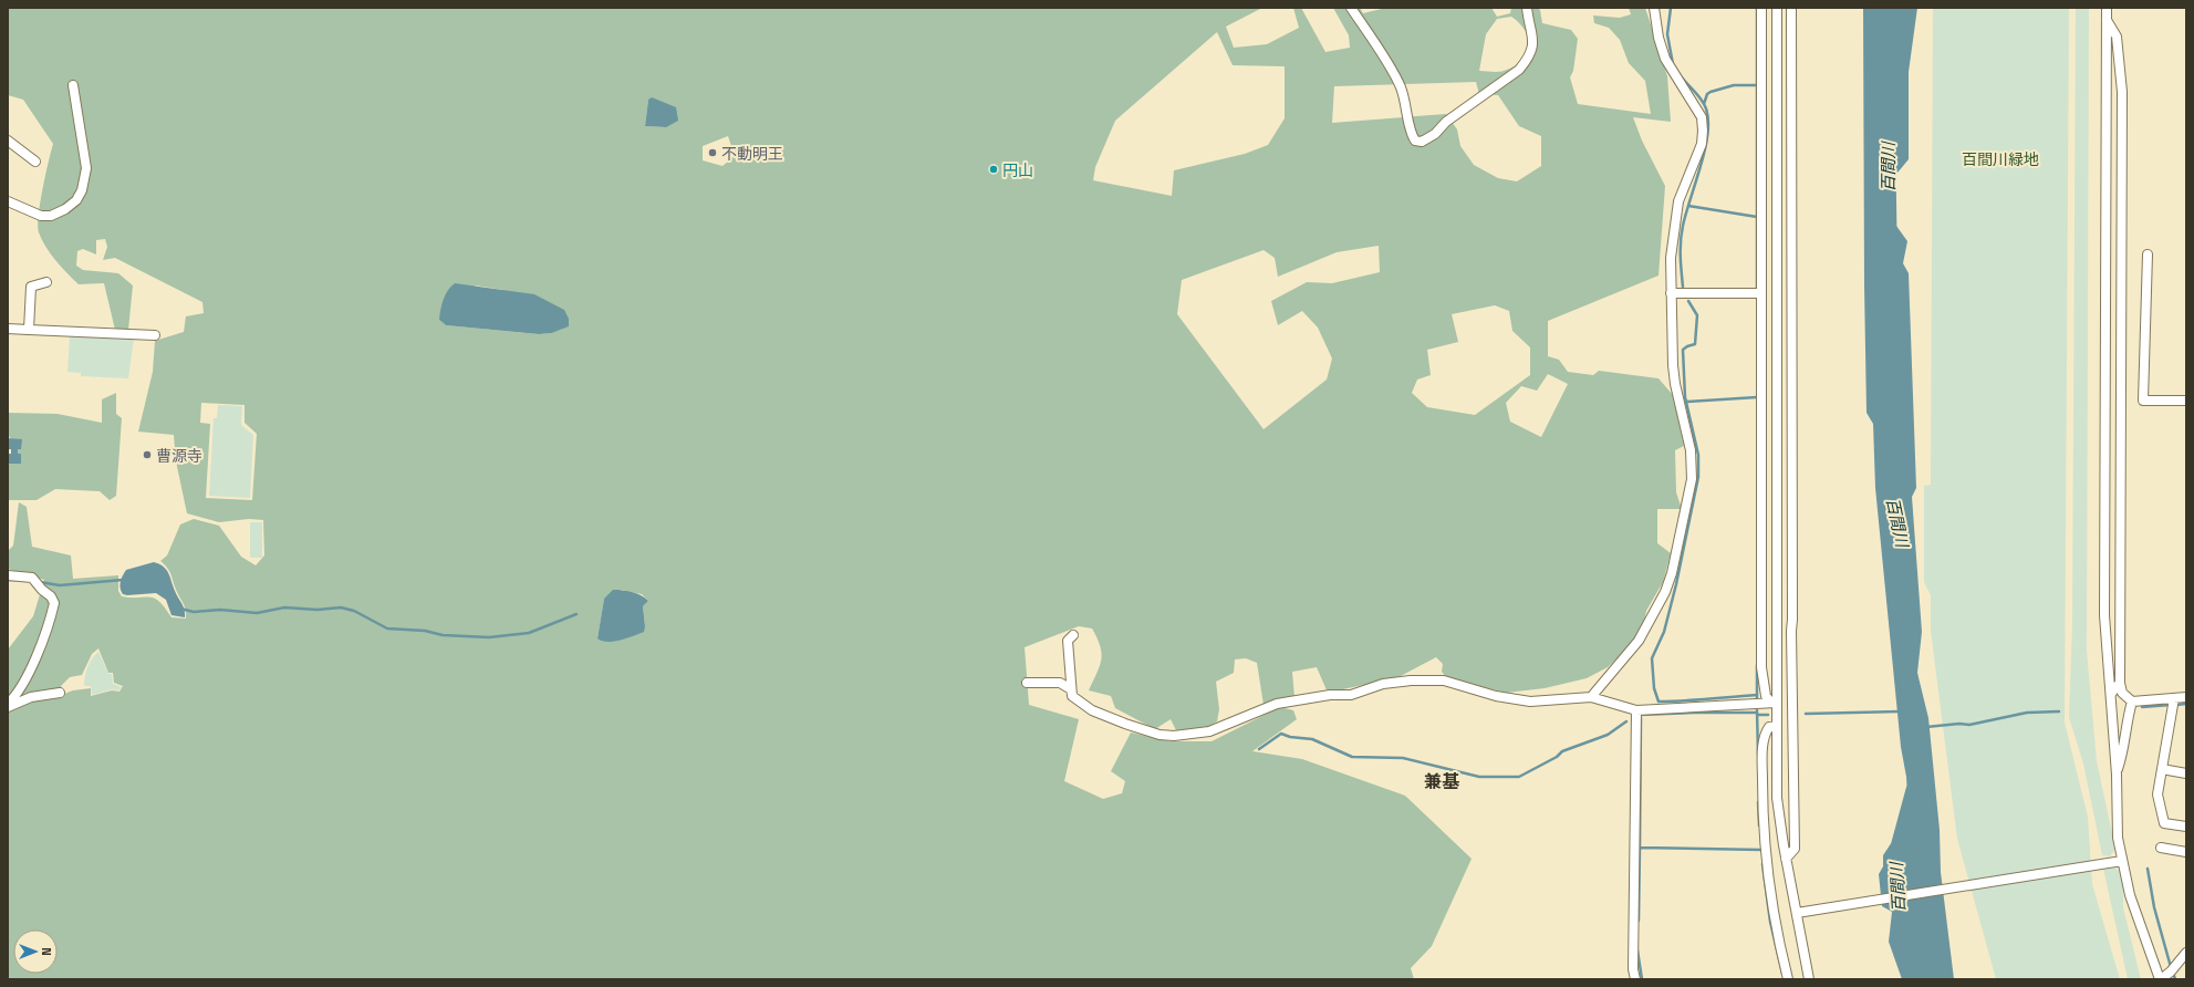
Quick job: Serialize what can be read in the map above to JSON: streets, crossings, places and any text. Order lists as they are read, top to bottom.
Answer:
{
  "districts": ["兼基"],
  "water": ["百間川"],
  "parks": ["百間川緑地"],
  "places": ["不動明王", "円山", "曹源寺"],
  "north": "right"
}
